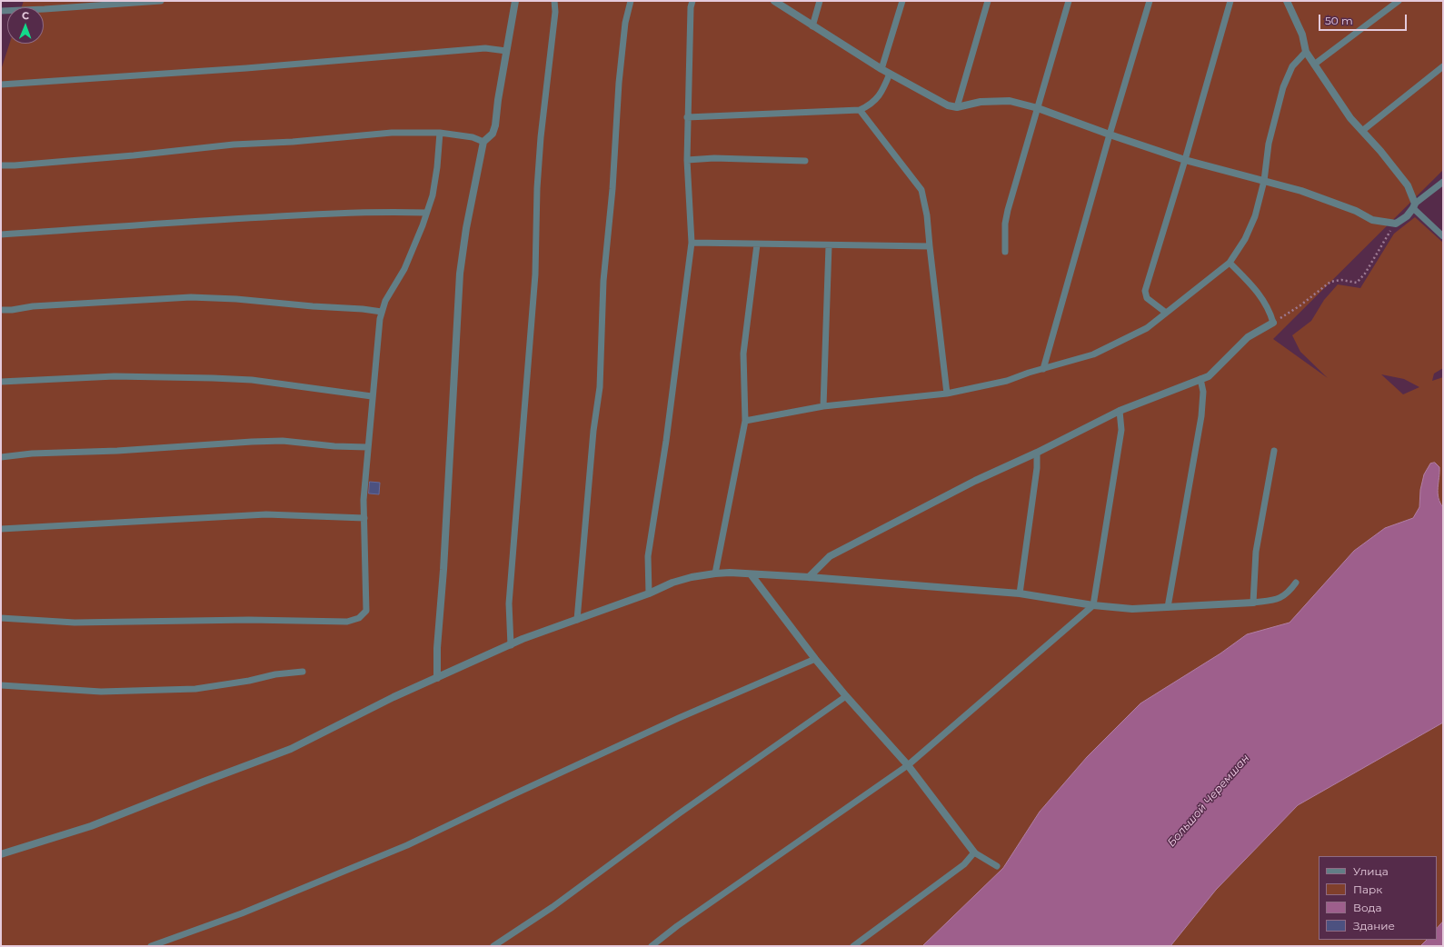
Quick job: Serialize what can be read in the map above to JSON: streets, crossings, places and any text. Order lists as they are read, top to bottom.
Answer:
{
  "water": ["Большой Черемшан"],
  "legend": [
    "Улица",
    "Парк",
    "Вода",
    "Здание"
  ],
  "scale_bar": "50 m",
  "north": "top"
}
